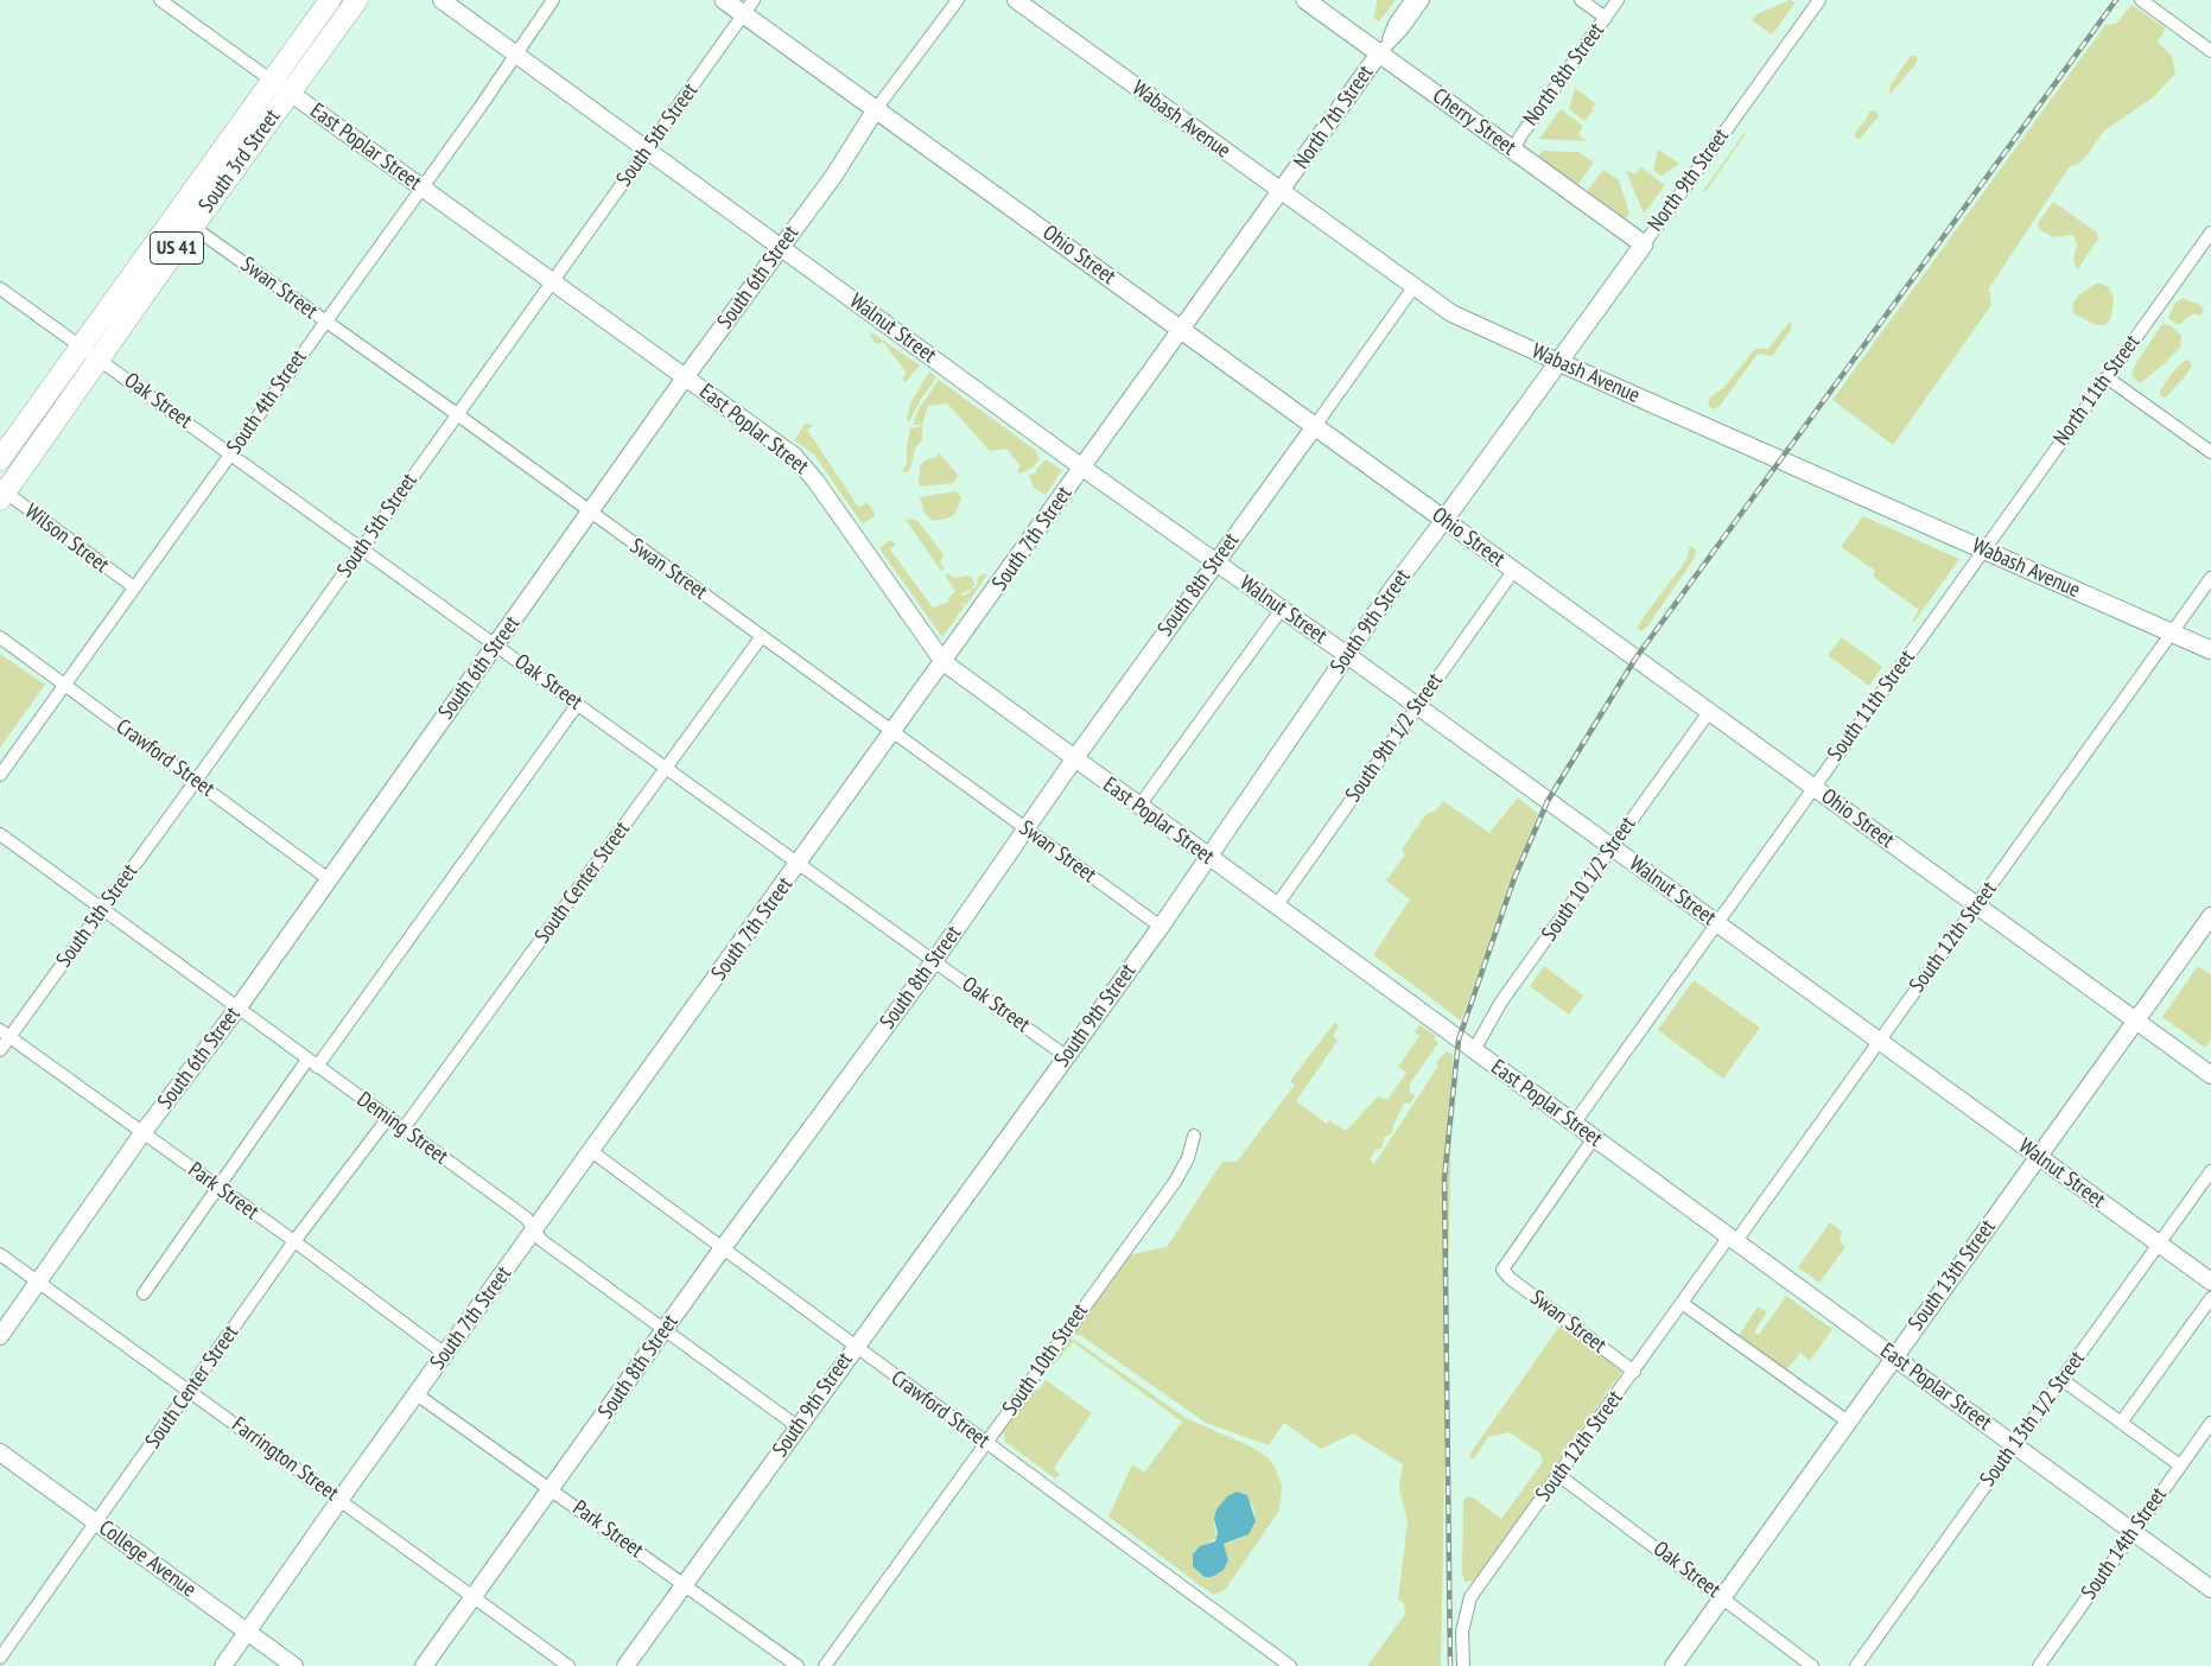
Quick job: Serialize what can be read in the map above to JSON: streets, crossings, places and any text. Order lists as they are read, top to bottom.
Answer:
{
  "streets": {
    "highway": ["South 3rd Street", "US 41"],
    "main road": [
      "Wabash Avenue",
      "Cherry Street",
      "North 9th Street",
      "Ohio Street",
      "South 9th Street"
    ],
    "street": [
      "North 8th Street",
      "North 7th Street",
      "South 5th Street",
      "East Poplar Street",
      "South 6th Street",
      "Swan Street",
      "Walnut Street",
      "North 11th Street",
      "Oak Street",
      "South 4th Street",
      "Wilson Street",
      "South 7th Street",
      "South 8th Street",
      "South 11th Street",
      "South 9th 1/2 Street",
      "Crawford Street",
      "South 10 1/2 Street",
      "South Center Street",
      "South 12th Street",
      "Deming Street",
      "Park Street",
      "South 13th Street",
      "South 10th Street",
      "South 13th 1/2 Street",
      "Farrington Street",
      "South 14th Street",
      "College Avenue"
    ]
  },
  "crossings": [
    ["North 8th Street", "Cherry Street"],
    ["North 7th Street", "Wabash Avenue"],
    ["North 7th Street", "Cherry Street"],
    ["North 7th Street", "South 7th Street"],
    ["Wabash Avenue", "North 9th Street"],
    ["Wabash Avenue", "North 11th Street"],
    ["Wabash Avenue", "South 7th Street"],
    ["Wabash Avenue", "South 8th Street"],
    ["Wabash Avenue", "South 9th Street"],
    ["Wabash Avenue", "South 11th Street"],
    ["Wabash Avenue", "South 12th Street"],
    ["Cherry Street", "North 9th Street"],
    ["South 5th Street", "East Poplar Street"],
    ["South 5th Street", "Ohio Street"],
    ["South 5th Street", "Swan Street"],
    ["South 5th Street", "Walnut Street"],
    ["South 5th Street", "Oak Street"],
    ["South 5th Street", "Crawford Street"],
    ["South 5th Street", "Deming Street"],
    ["South 5th Street", "Park Street"],
    ["East Poplar Street", "South 3rd Street"],
    ["East Poplar Street", "South 6th Street"],
    ["East Poplar Street", "Swan Street"],
    ["East Poplar Street", "South 4th Street"],
    ["East Poplar Street", "South 7th Street"],
    ["East Poplar Street", "South 8th Street"],
    ["East Poplar Street", "South 9th Street"],
    ["East Poplar Street", "South 11th Street"],
    ["East Poplar Street", "South 9th 1/2 Street"],
    ["East Poplar Street", "South 10 1/2 Street"],
    ["East Poplar Street", "South 12th Street"],
    ["East Poplar Street", "South 13th Street"],
    ["East Poplar Street", "South 13th 1/2 Street"],
    ["East Poplar Street", "South 14th Street"],
    ["South 3rd Street", "Swan Street"],
    ["South 3rd Street", "Oak Street"],
    ["South 3rd Street", "Wilson Street"],
    ["North 9th Street", "South 9th Street"],
    ["Ohio Street", "South 6th Street"],
    ["Ohio Street", "South 7th Street"],
    ["Ohio Street", "South 8th Street"],
    ["Ohio Street", "South 9th Street"],
    ["Ohio Street", "South 11th Street"],
    ["Ohio Street", "South 9th 1/2 Street"],
    ["Ohio Street", "South 10 1/2 Street"],
    ["Ohio Street", "South 12th Street"],
    ["Ohio Street", "South 13th Street"],
    ["South 6th Street", "Swan Street"],
    ["South 6th Street", "Walnut Street"],
    ["South 6th Street", "Oak Street"],
    ["South 6th Street", "Crawford Street"],
    ["South 6th Street", "Deming Street"],
    ["South 6th Street", "Park Street"],
    ["South 6th Street", "Farrington Street"],
    ["Swan Street", "South 4th Street"],
    ["Swan Street", "South 7th Street"],
    ["Swan Street", "South 8th Street"],
    ["Swan Street", "South 9th Street"],
    ["Swan Street", "South Center Street"],
    ["Swan Street", "South 12th Street"],
    ["Walnut Street", "South 4th Street"],
    ["Walnut Street", "South 7th Street"],
    ["Walnut Street", "South 8th Street"],
    ["Walnut Street", "South 9th Street"],
    ["Walnut Street", "South 11th Street"],
    ["Walnut Street", "South 9th 1/2 Street"],
    ["Walnut Street", "South 10 1/2 Street"],
    ["Walnut Street", "South 12th Street"],
    ["Walnut Street", "South 13th Street"],
    ["Walnut Street", "South 13th 1/2 Street"],
    ["North 11th Street", "South 11th Street"],
    ["Oak Street", "South 4th Street"],
    ["Oak Street", "South 7th Street"],
    ["Oak Street", "South 8th Street"],
    ["Oak Street", "South 9th Street"],
    ["Oak Street", "South Center Street"],
    ["Oak Street", "South 12th Street"],
    ["Oak Street", "South 13th Street"],
    ["South 4th Street", "Wilson Street"],
    ["South 4th Street", "Crawford Street"],
    ["South 7th Street", "Crawford Street"],
    ["South 7th Street", "Deming Street"],
    ["South 7th Street", "Park Street"],
    ["South 7th Street", "Farrington Street"],
    ["South 7th Street", "College Avenue"],
    ["South 8th Street", "Crawford Street"],
    ["South 8th Street", "Deming Street"],
    ["South 8th Street", "Park Street"],
    ["South 8th Street", "Farrington Street"],
    ["South 9th Street", "Crawford Street"],
    ["South 9th Street", "Deming Street"],
    ["South 9th Street", "Park Street"],
    ["Crawford Street", "South 10th Street"],
    ["South Center Street", "Deming Street"],
    ["South Center Street", "Park Street"],
    ["South Center Street", "Farrington Street"],
    ["South Center Street", "College Avenue"]
  ]
}
